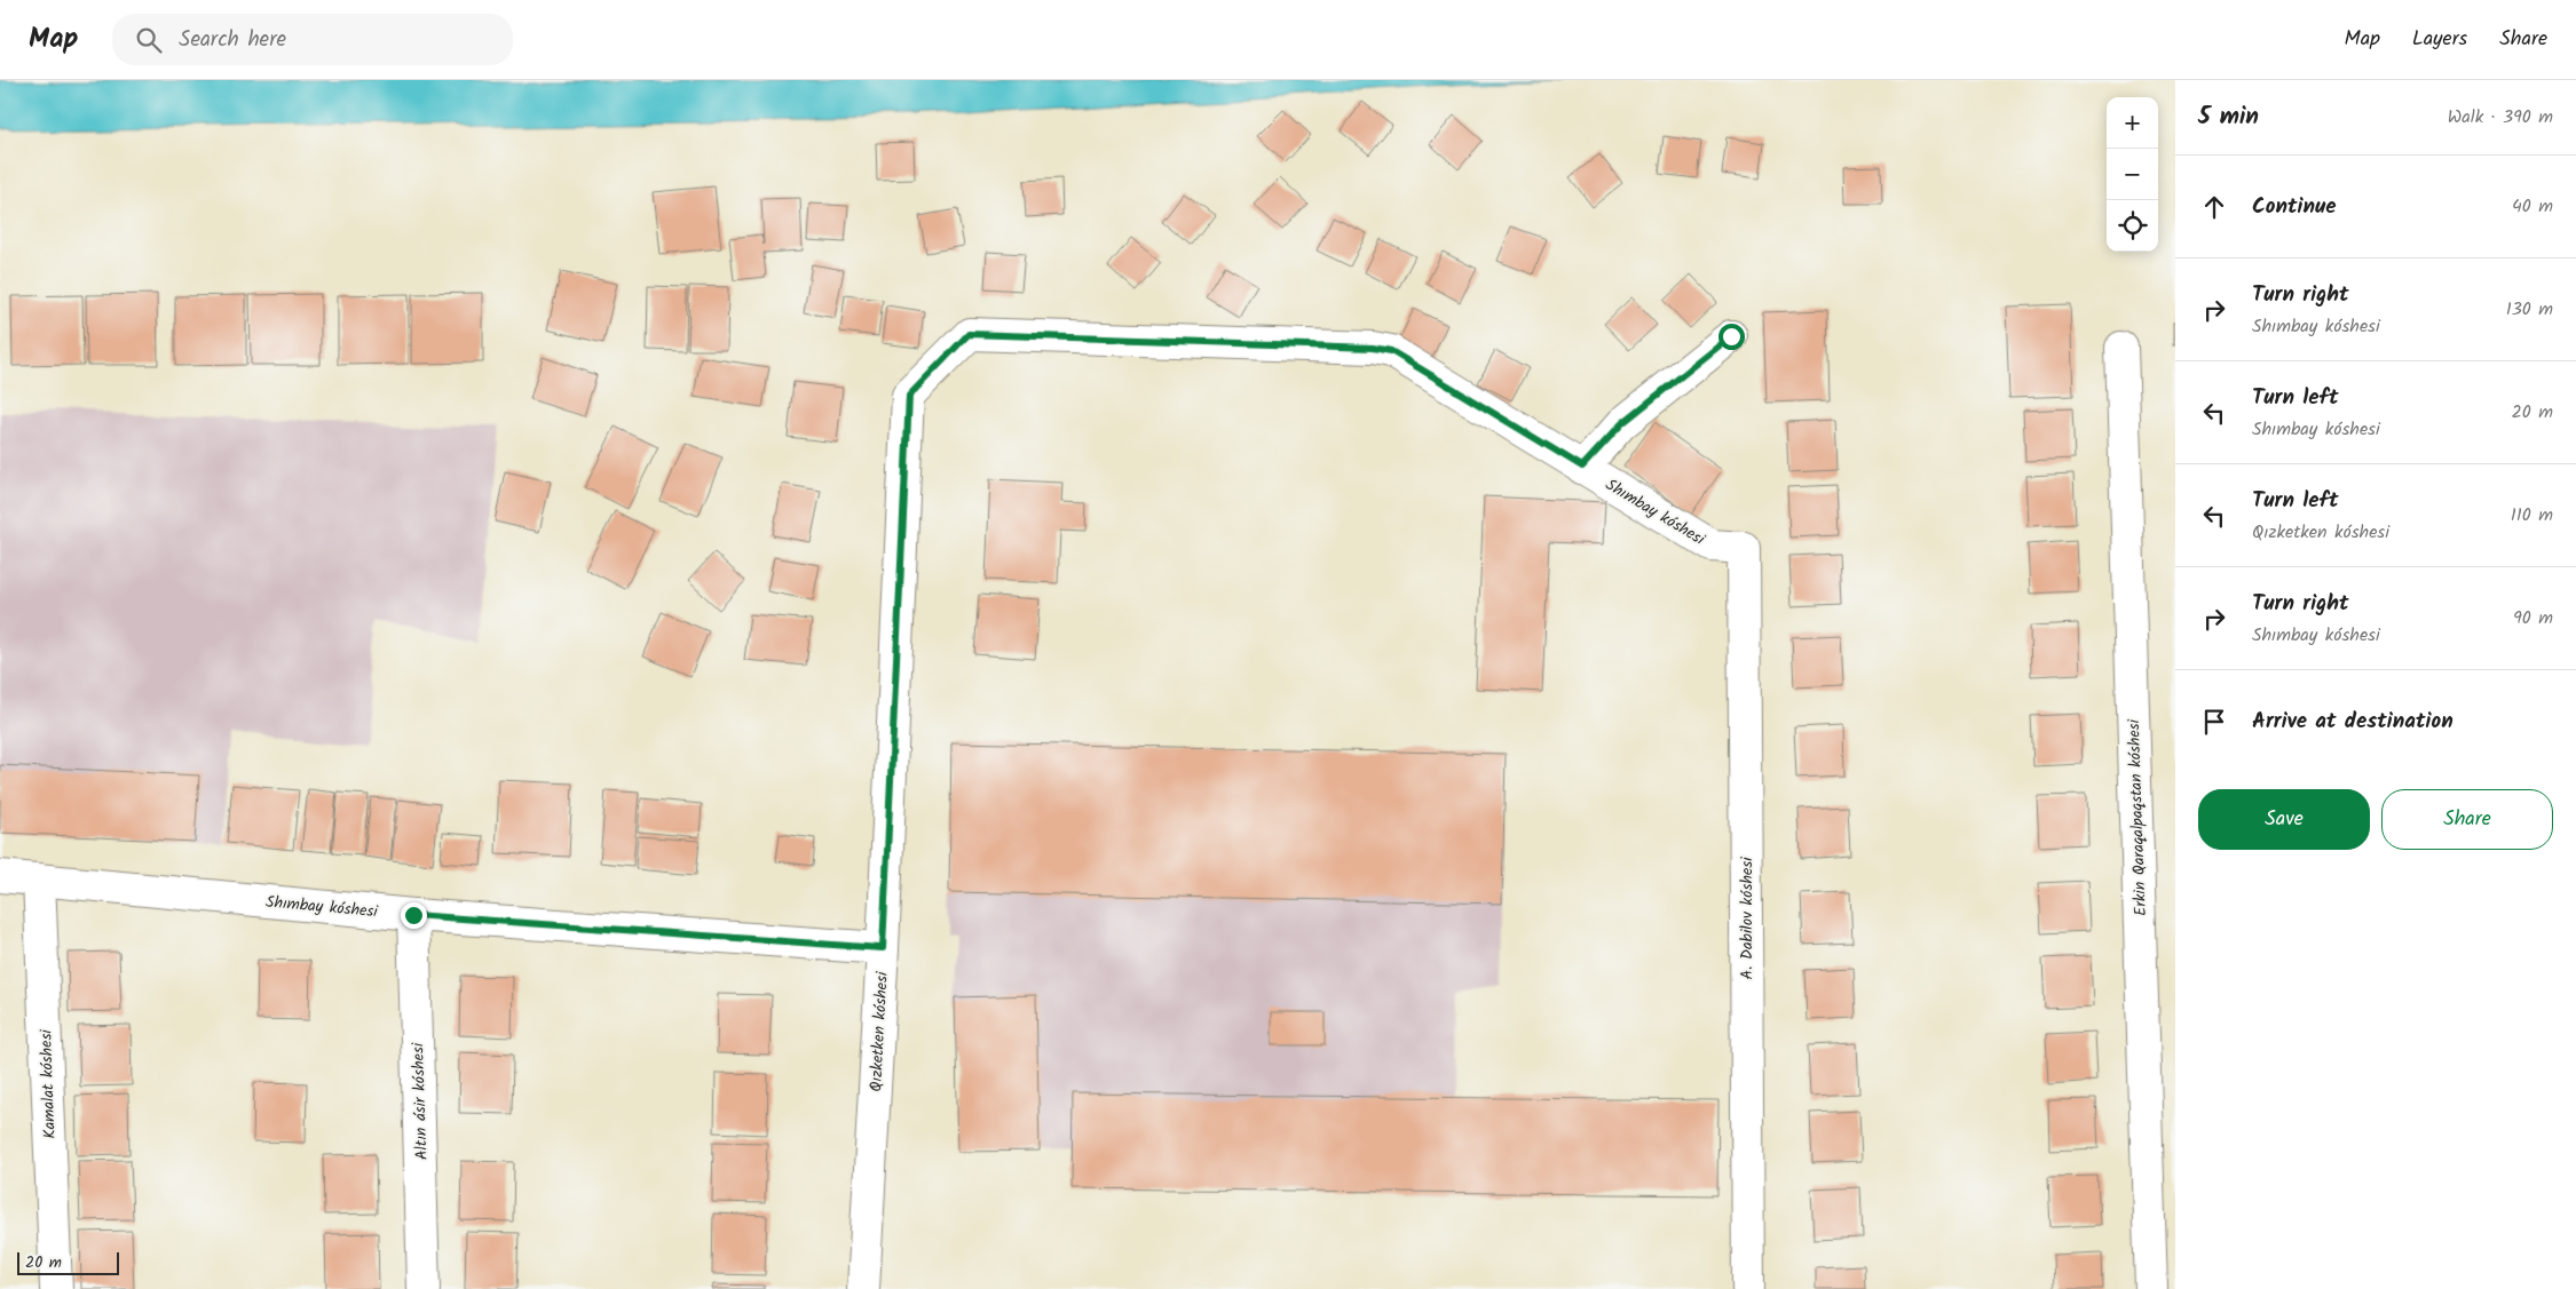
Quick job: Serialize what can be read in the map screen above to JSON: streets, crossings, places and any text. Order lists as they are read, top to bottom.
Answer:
{
  "streets": {
    "street": [
      "Shımbay kóshesi",
      "Erkin Qaraqalpaqstan kóshesi",
      "A. Dabilov kóshesi",
      "Qızketken kóshesi",
      "Kamalat kóshesi",
      "Altın ásir kóshesi"
    ]
  },
  "crossings": [
    ["Shımbay kóshesi", "A. Dabilov kóshesi"],
    ["Shımbay kóshesi", "Qızketken kóshesi"],
    ["Shımbay kóshesi", "Kamalat kóshesi"],
    ["Shımbay kóshesi", "Altın ásir kóshesi"]
  ],
  "scale_bar": "20 m",
  "page": {
    "header": "Map",
    "search": "Search here",
    "nav": ["Map", "Layers", "Share"],
    "heading": ["5 min", "Walk · 390 m"],
    "map_buttons": ["+", "−"],
    "list": [
      ["Continue", "40 m"],
      ["Turn right", "Shımbay kóshesi", "130 m"],
      ["Turn left", "Shımbay kóshesi", "20 m"],
      ["Turn left", "Qızketken kóshesi", "110 m"],
      ["Turn right", "Shımbay kóshesi", "90 m"],
      "Arrive at destination"
    ],
    "buttons": ["Save", "Share"],
    "scale": "20 m"
  }
}
